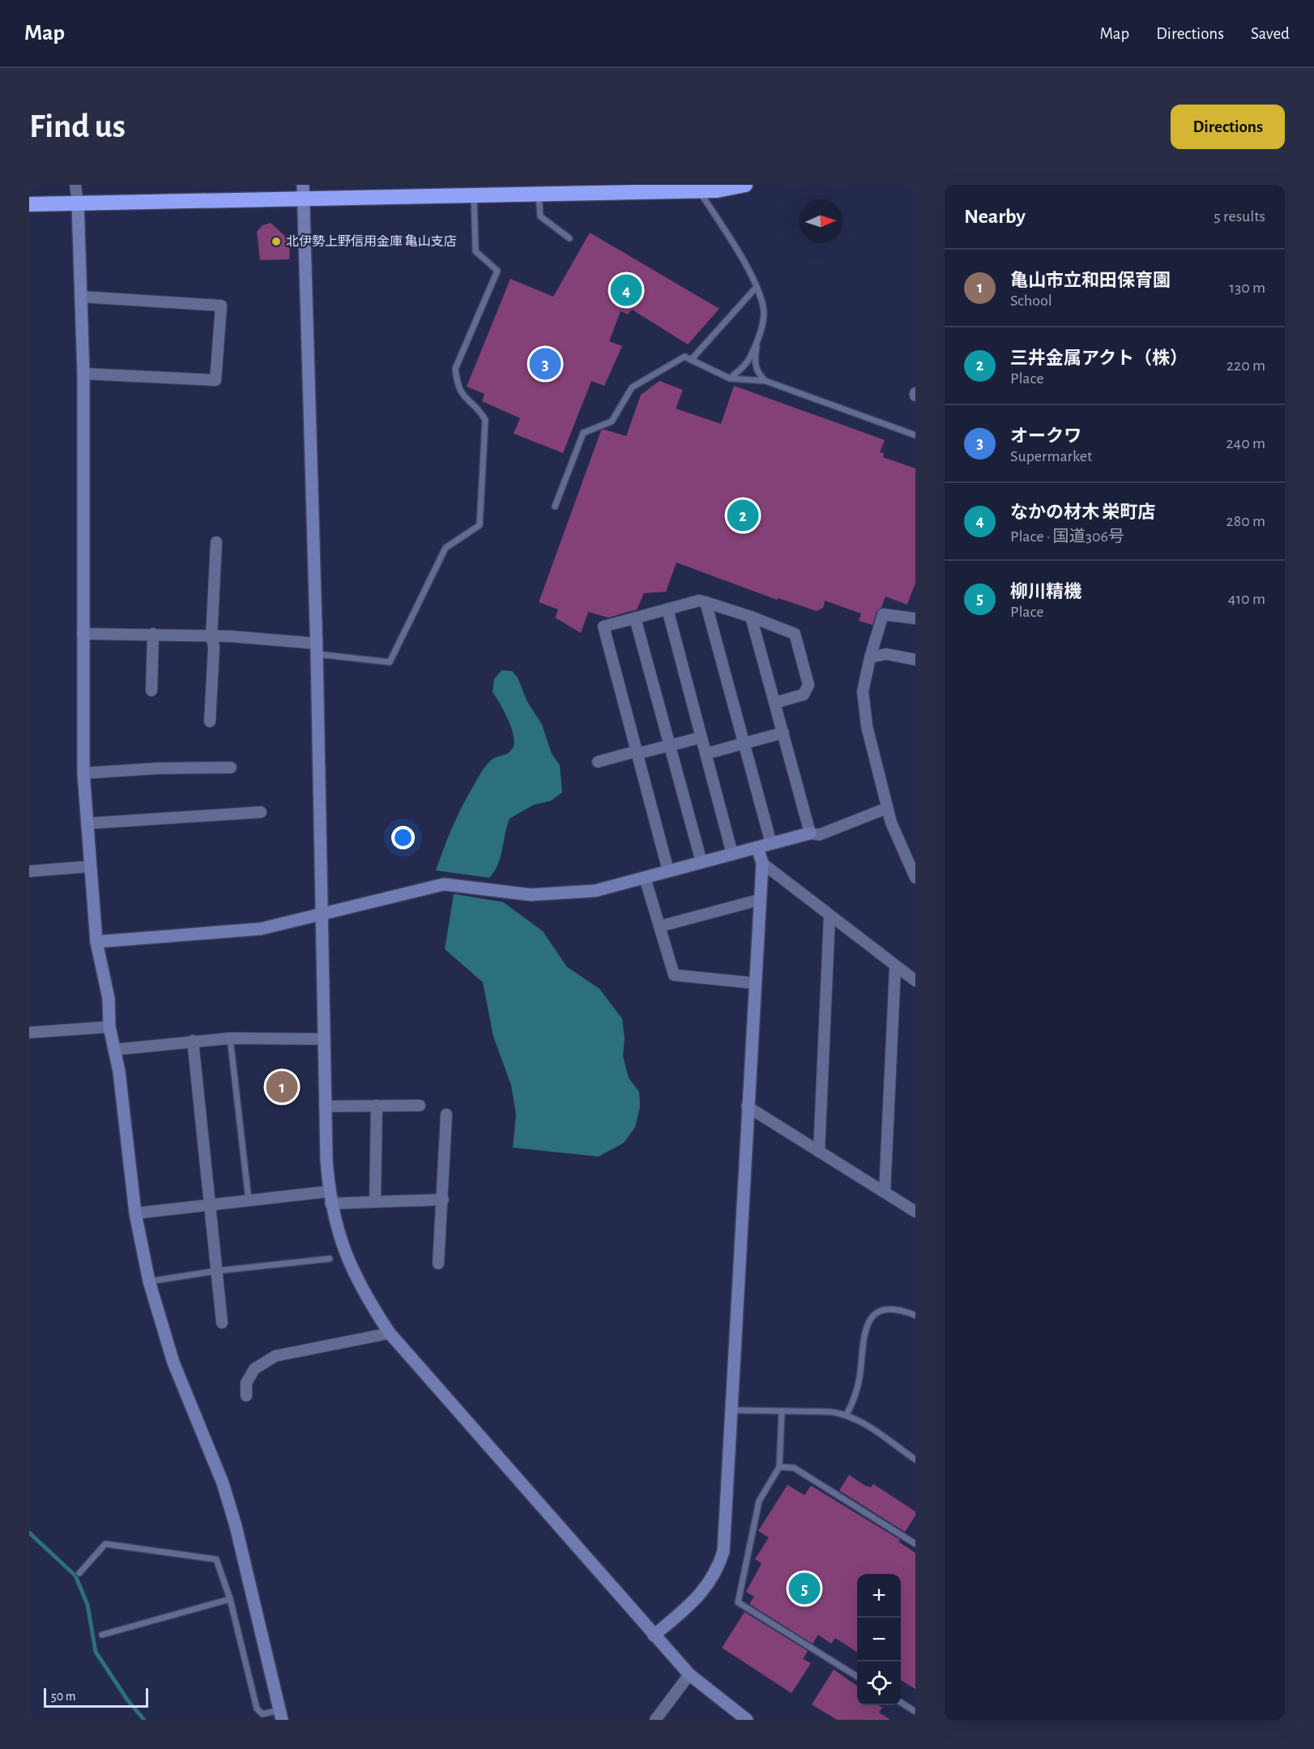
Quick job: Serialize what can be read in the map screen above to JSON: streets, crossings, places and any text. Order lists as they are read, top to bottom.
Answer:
{
  "places": ["北伊勢上野信用金庫 亀山支店"],
  "scale_bar": "50 m",
  "north": "right",
  "page": {
    "header": "Map",
    "nav": ["Map", "Directions", "Saved"],
    "buttons": "Directions",
    "title": "Find us",
    "heading": ["Nearby", "5 results"],
    "list": [
      {
        "mark": "1",
        "name": "亀山市立和田保育園",
        "note": "School",
        "value": "130 m"
      },
      {
        "mark": "2",
        "name": "三井金属アクト（株）",
        "note": "Place",
        "value": "220 m"
      },
      {
        "mark": "3",
        "name": "オークワ",
        "note": "Supermarket",
        "value": "240 m"
      },
      {
        "mark": "4",
        "name": "なかの材木 栄町店",
        "note": "Place · 国道306号",
        "value": "280 m"
      },
      {
        "mark": "5",
        "name": "柳川精機",
        "note": "Place",
        "value": "410 m"
      }
    ],
    "pins": [
      "4",
      "3",
      "2",
      "1",
      "5"
    ],
    "map_buttons": ["+", "−"],
    "scale": "50 m"
  }
}
